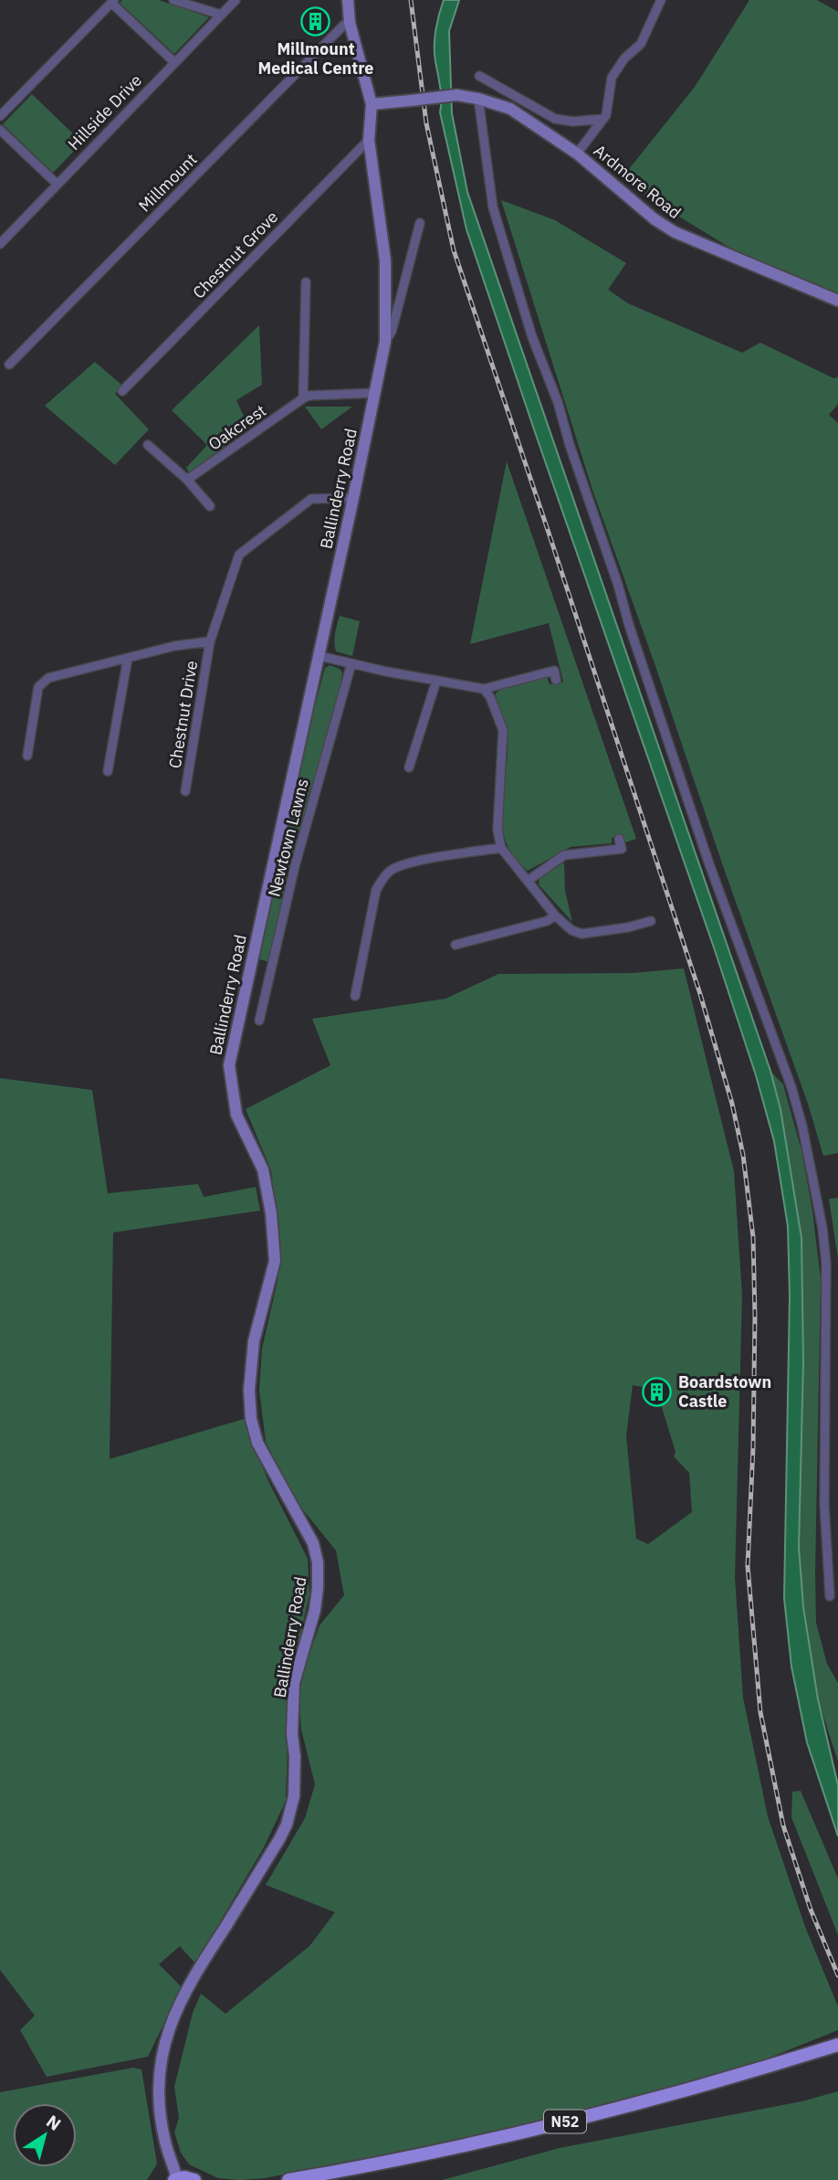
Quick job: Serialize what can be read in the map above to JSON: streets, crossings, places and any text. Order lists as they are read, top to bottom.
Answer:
{
  "streets": {
    "main road": ["N52"],
    "street": [
      "Hillside Drive",
      "Ardmore Road",
      "Millmount",
      "Chestnut Grove",
      "Oakcrest",
      "Ballinderry Road",
      "Chestnut Drive",
      "Newtown Lawns"
    ]
  },
  "crossings": [
    ["Ardmore Road", "Ballinderry Road"],
    ["Millmount", "Ballinderry Road"],
    ["Chestnut Grove", "Ballinderry Road"],
    ["Oakcrest", "Ballinderry Road"],
    ["Ballinderry Road", "Chestnut Drive"]
  ],
  "places": {
    "building": ["Millmount Medical Centre", "Boardstown Castle"]
  },
  "north": "top right"
}
